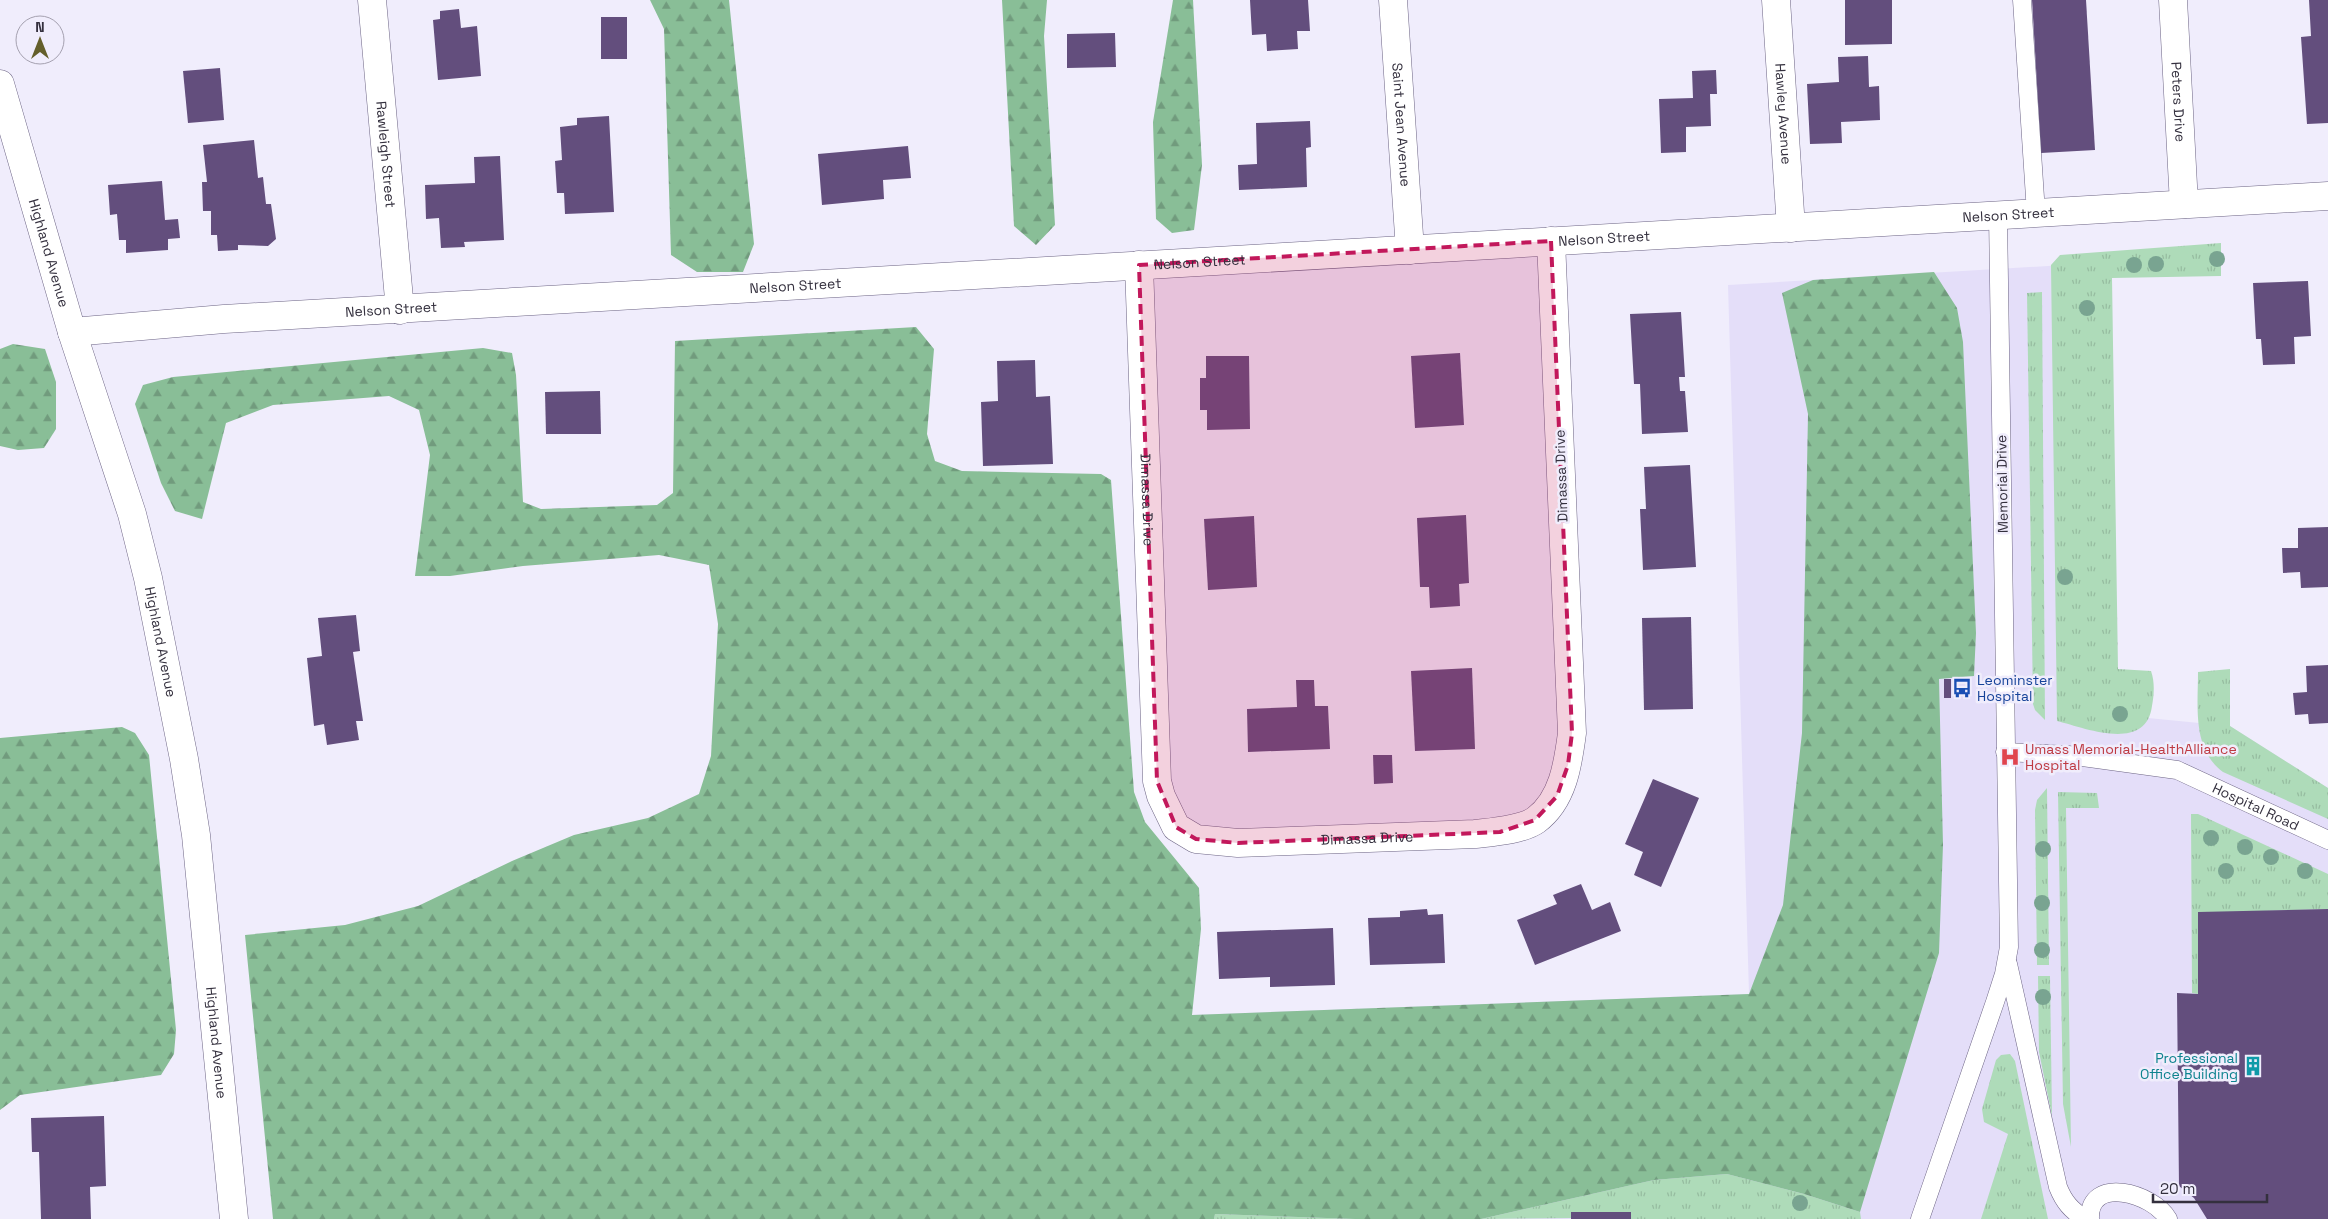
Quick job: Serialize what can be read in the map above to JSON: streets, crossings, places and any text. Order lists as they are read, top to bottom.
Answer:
{
  "streets": {
    "street": [
      "Peters Drive",
      "Hawley Avenue",
      "Saint Jean Avenue",
      "Rawleigh Street",
      "Nelson Street",
      "Highland Avenue",
      "Dimassa Drive"
    ],
    "lane": ["Memorial Drive", "Hospital Road"]
  },
  "crossings": [
    ["Peters Drive", "Nelson Street"],
    ["Hawley Avenue", "Nelson Street"],
    ["Saint Jean Avenue", "Nelson Street"],
    ["Rawleigh Street", "Nelson Street"],
    ["Nelson Street", "Highland Avenue"],
    ["Nelson Street", "Dimassa Drive"],
    ["Nelson Street", "Memorial Drive"],
    ["Memorial Drive", "Hospital Road"]
  ],
  "places": {
    "bus stop": ["Leominster Hospital"],
    "hospital": ["Umass Memorial-HealthAlliance Hospital"],
    "building": ["Professional Office Building"]
  },
  "scale_bar": "20 m",
  "north": "top"
}
